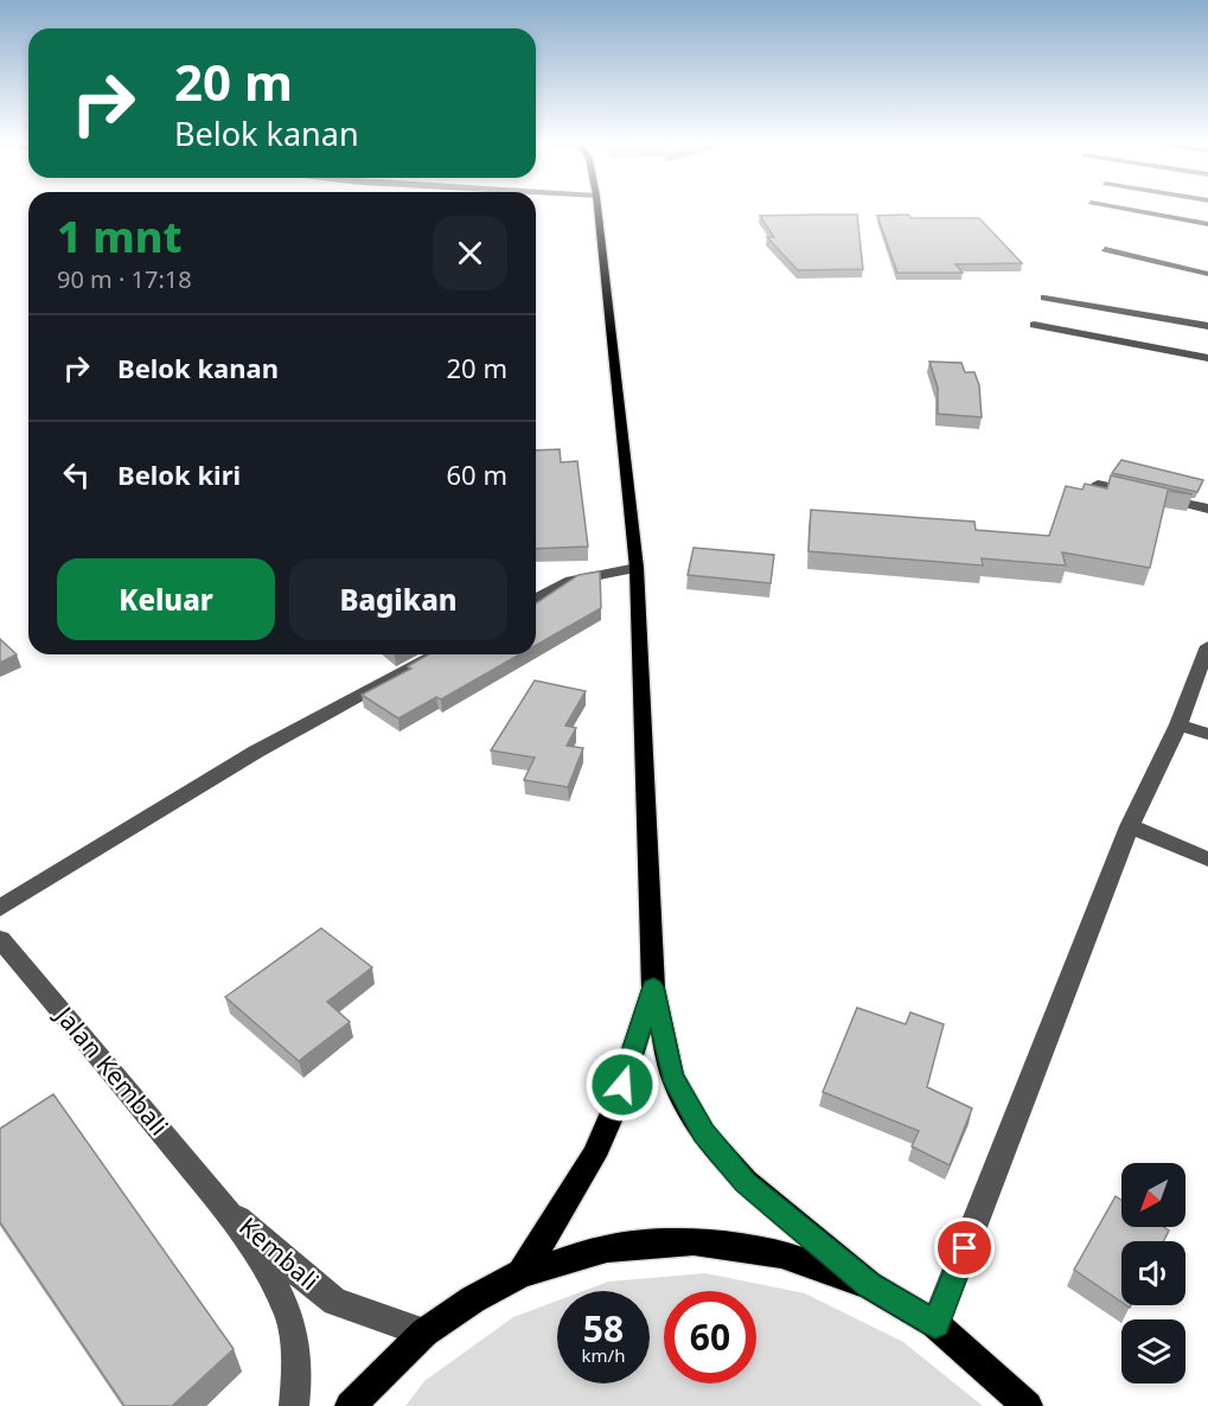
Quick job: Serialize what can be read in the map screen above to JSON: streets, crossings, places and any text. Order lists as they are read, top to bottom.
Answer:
{
  "streets": {
    "street": ["Jalan Kembali", "Kembali"]
  },
  "crossings": [
    ["Jalan Kembali", "Kembali"]
  ],
  "north": "bottom left",
  "page": {
    "turn": ["20 m", "Belok kanan"],
    "heading": ["1 mnt", "90 m · 17:18"],
    "list": [
      {
        "name": "Belok kanan",
        "value": "20 m"
      },
      {
        "name": "Belok kiri",
        "value": "60 m"
      }
    ],
    "buttons": ["Keluar", "Bagikan"],
    "speed": "58 km/h",
    "limit": "60"
  }
}
